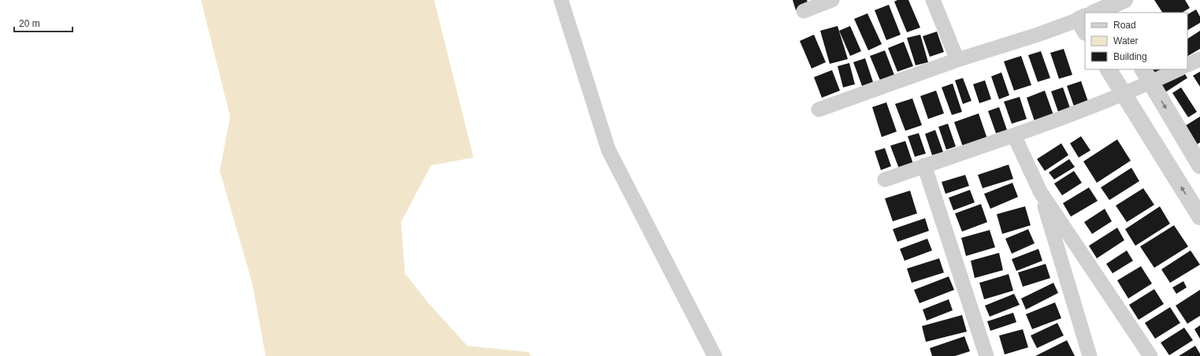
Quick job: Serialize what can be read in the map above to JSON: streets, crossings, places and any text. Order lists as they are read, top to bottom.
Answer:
{
  "legend": ["Road", "Water", "Building"],
  "scale_bar": "20 m"
}
